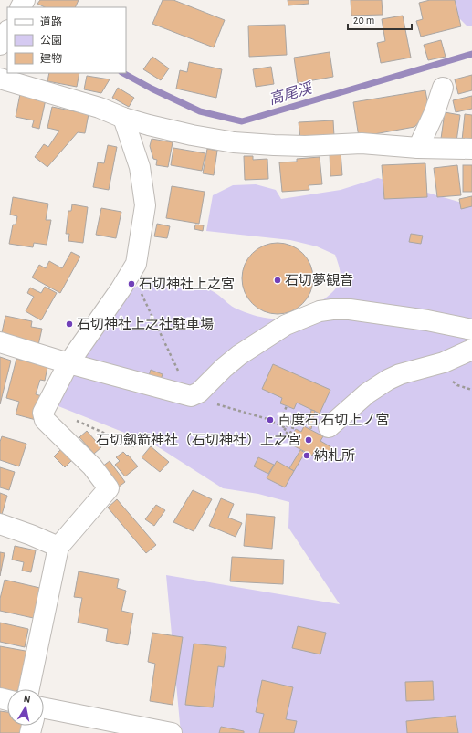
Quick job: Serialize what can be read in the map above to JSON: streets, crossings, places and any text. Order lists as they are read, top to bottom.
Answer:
{
  "water": ["高尾渓"],
  "places": [
    "石切夢観音",
    "石切神社上之宮",
    "石切神社上之社駐車場",
    "百度石 石切上ノ宮",
    "石切劔箭神社（石切神社）上之宮",
    "納札所"
  ],
  "legend": ["道路", "公園", "建物"],
  "scale_bar": "20 m",
  "north": "top"
}
